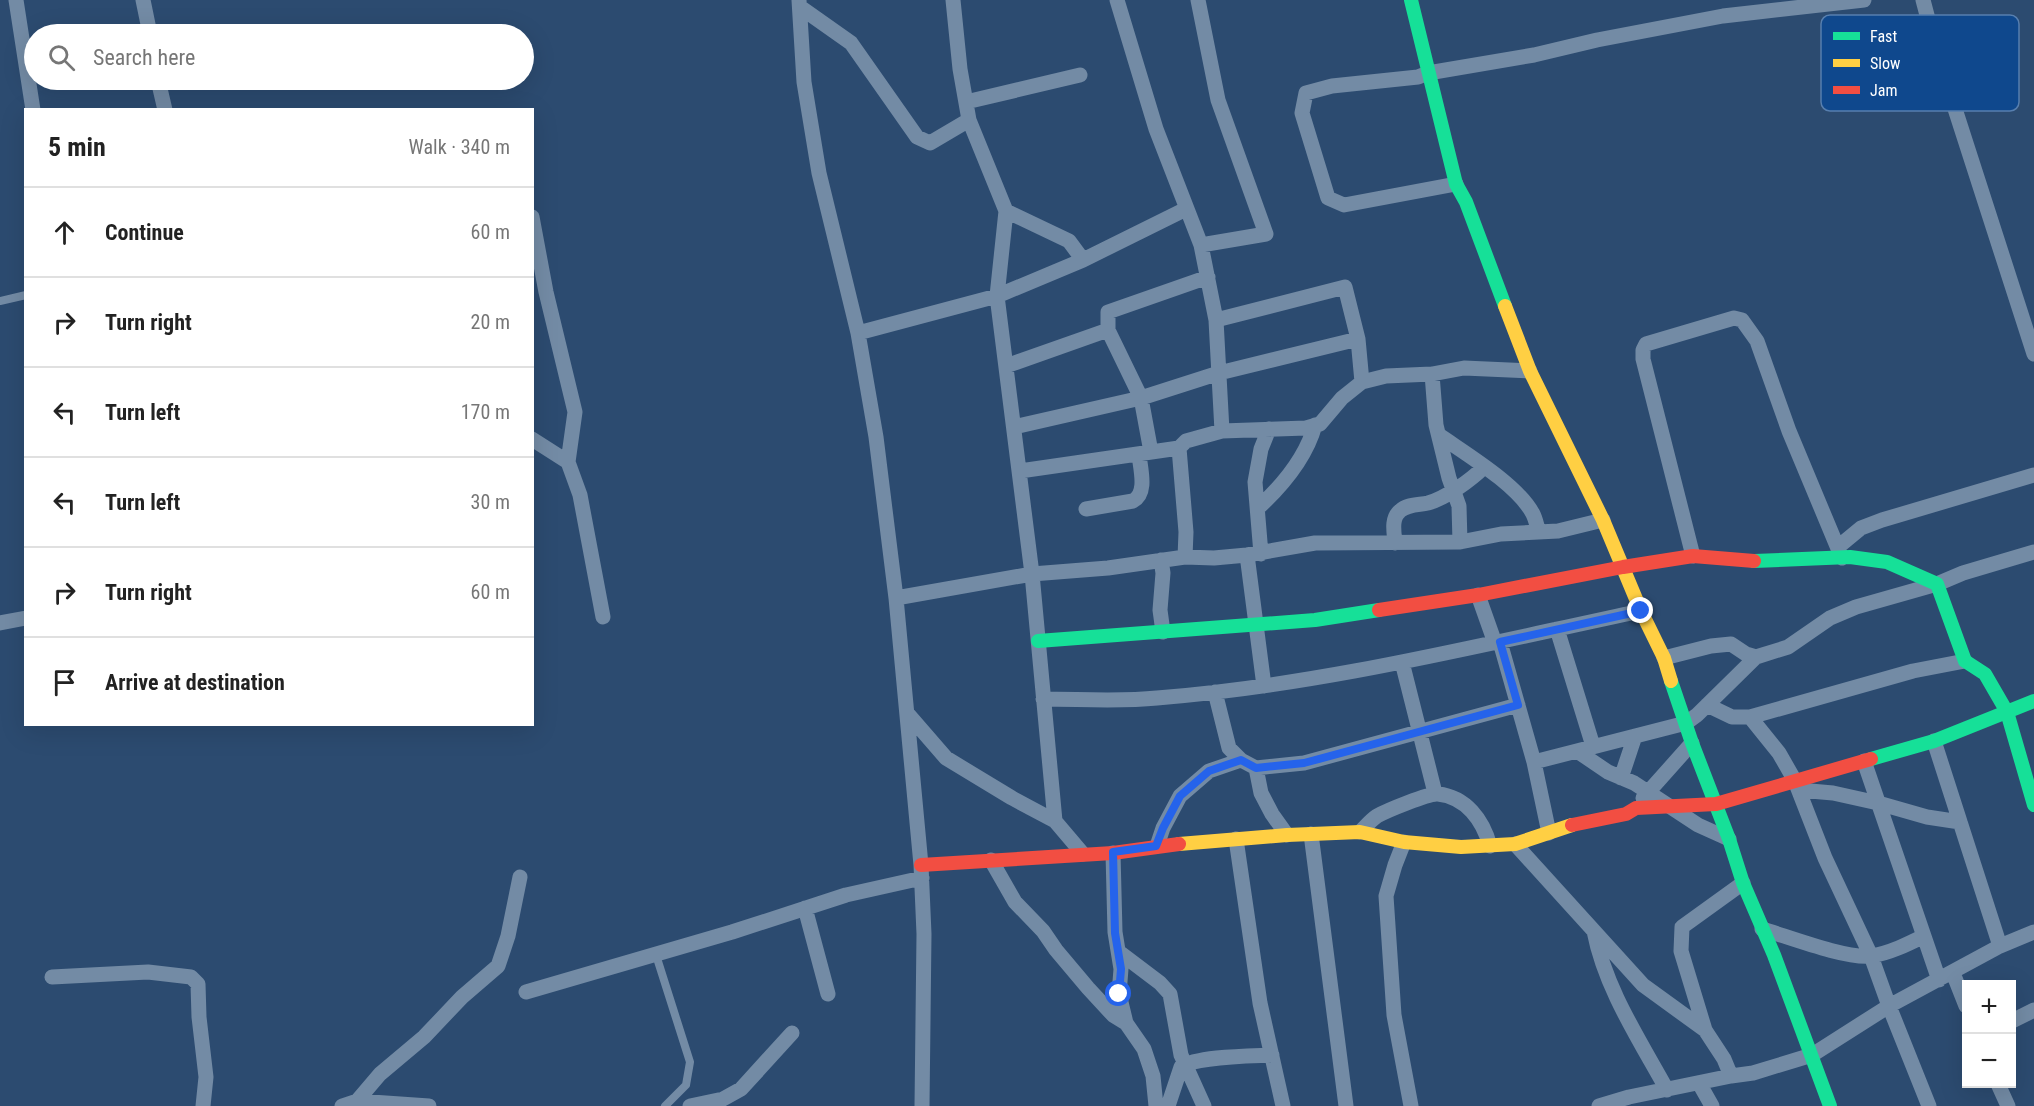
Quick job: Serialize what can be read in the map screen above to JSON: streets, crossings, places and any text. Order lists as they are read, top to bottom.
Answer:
{
  "legend": ["Fast", "Slow", "Jam"],
  "page": {
    "search": "Search here",
    "heading": ["5 min", "Walk · 340 m"],
    "list": [
      ["Continue", "60 m"],
      ["Turn right", "20 m"],
      ["Turn left", "170 m"],
      ["Turn left", "30 m"],
      ["Turn right", "60 m"],
      "Arrive at destination"
    ],
    "map_buttons": ["+", "−"]
  }
}
